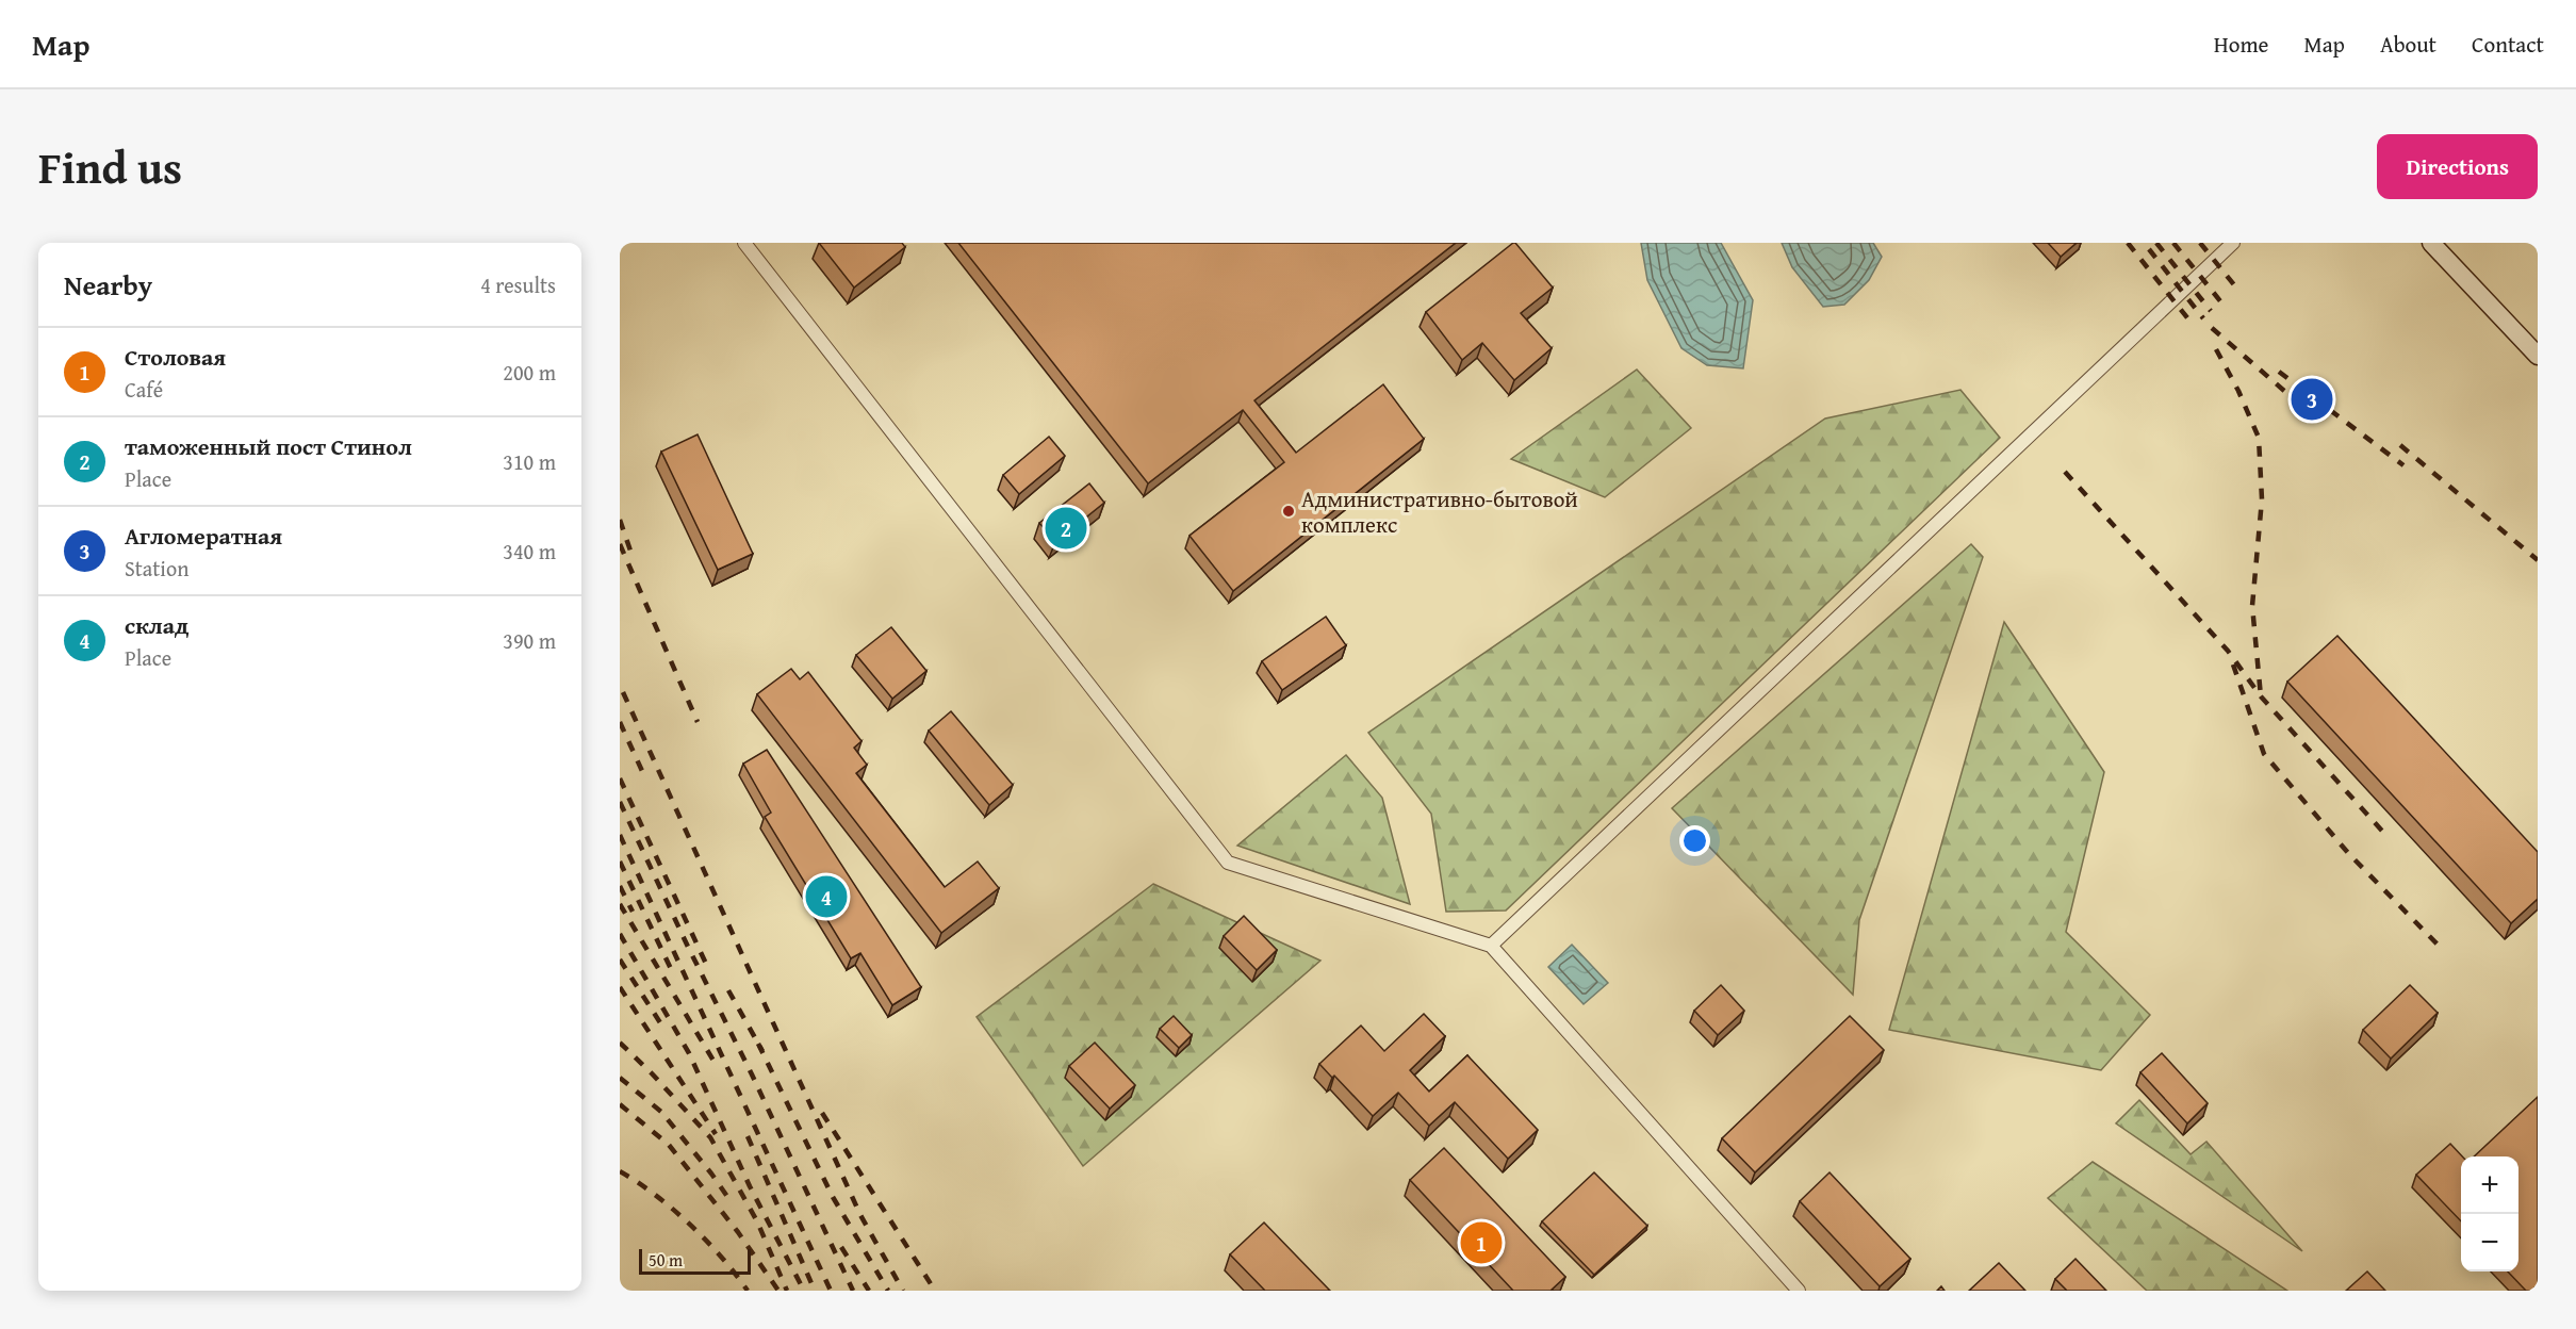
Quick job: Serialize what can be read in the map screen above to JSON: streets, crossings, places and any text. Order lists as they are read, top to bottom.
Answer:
{
  "places": ["Административно-бытовой комплекс"],
  "scale_bar": "50 m",
  "page": {
    "header": "Map",
    "nav": [
      "Home",
      "Map",
      "About",
      "Contact"
    ],
    "title": "Find us",
    "buttons": "Directions",
    "heading": ["Nearby", "4 results"],
    "list": [
      {
        "mark": "1",
        "name": "Столовая",
        "note": "Café",
        "value": "200 m"
      },
      {
        "mark": "2",
        "name": "таможенный пост Стинол",
        "note": "Place",
        "value": "310 m"
      },
      {
        "mark": "3",
        "name": "Агломератная",
        "note": "Station",
        "value": "340 m"
      },
      {
        "mark": "4",
        "name": "склад",
        "note": "Place",
        "value": "390 m"
      }
    ],
    "pins": [
      "3",
      "2",
      "4",
      "1"
    ],
    "map_buttons": ["+", "−"],
    "scale": "50 m"
  }
}
